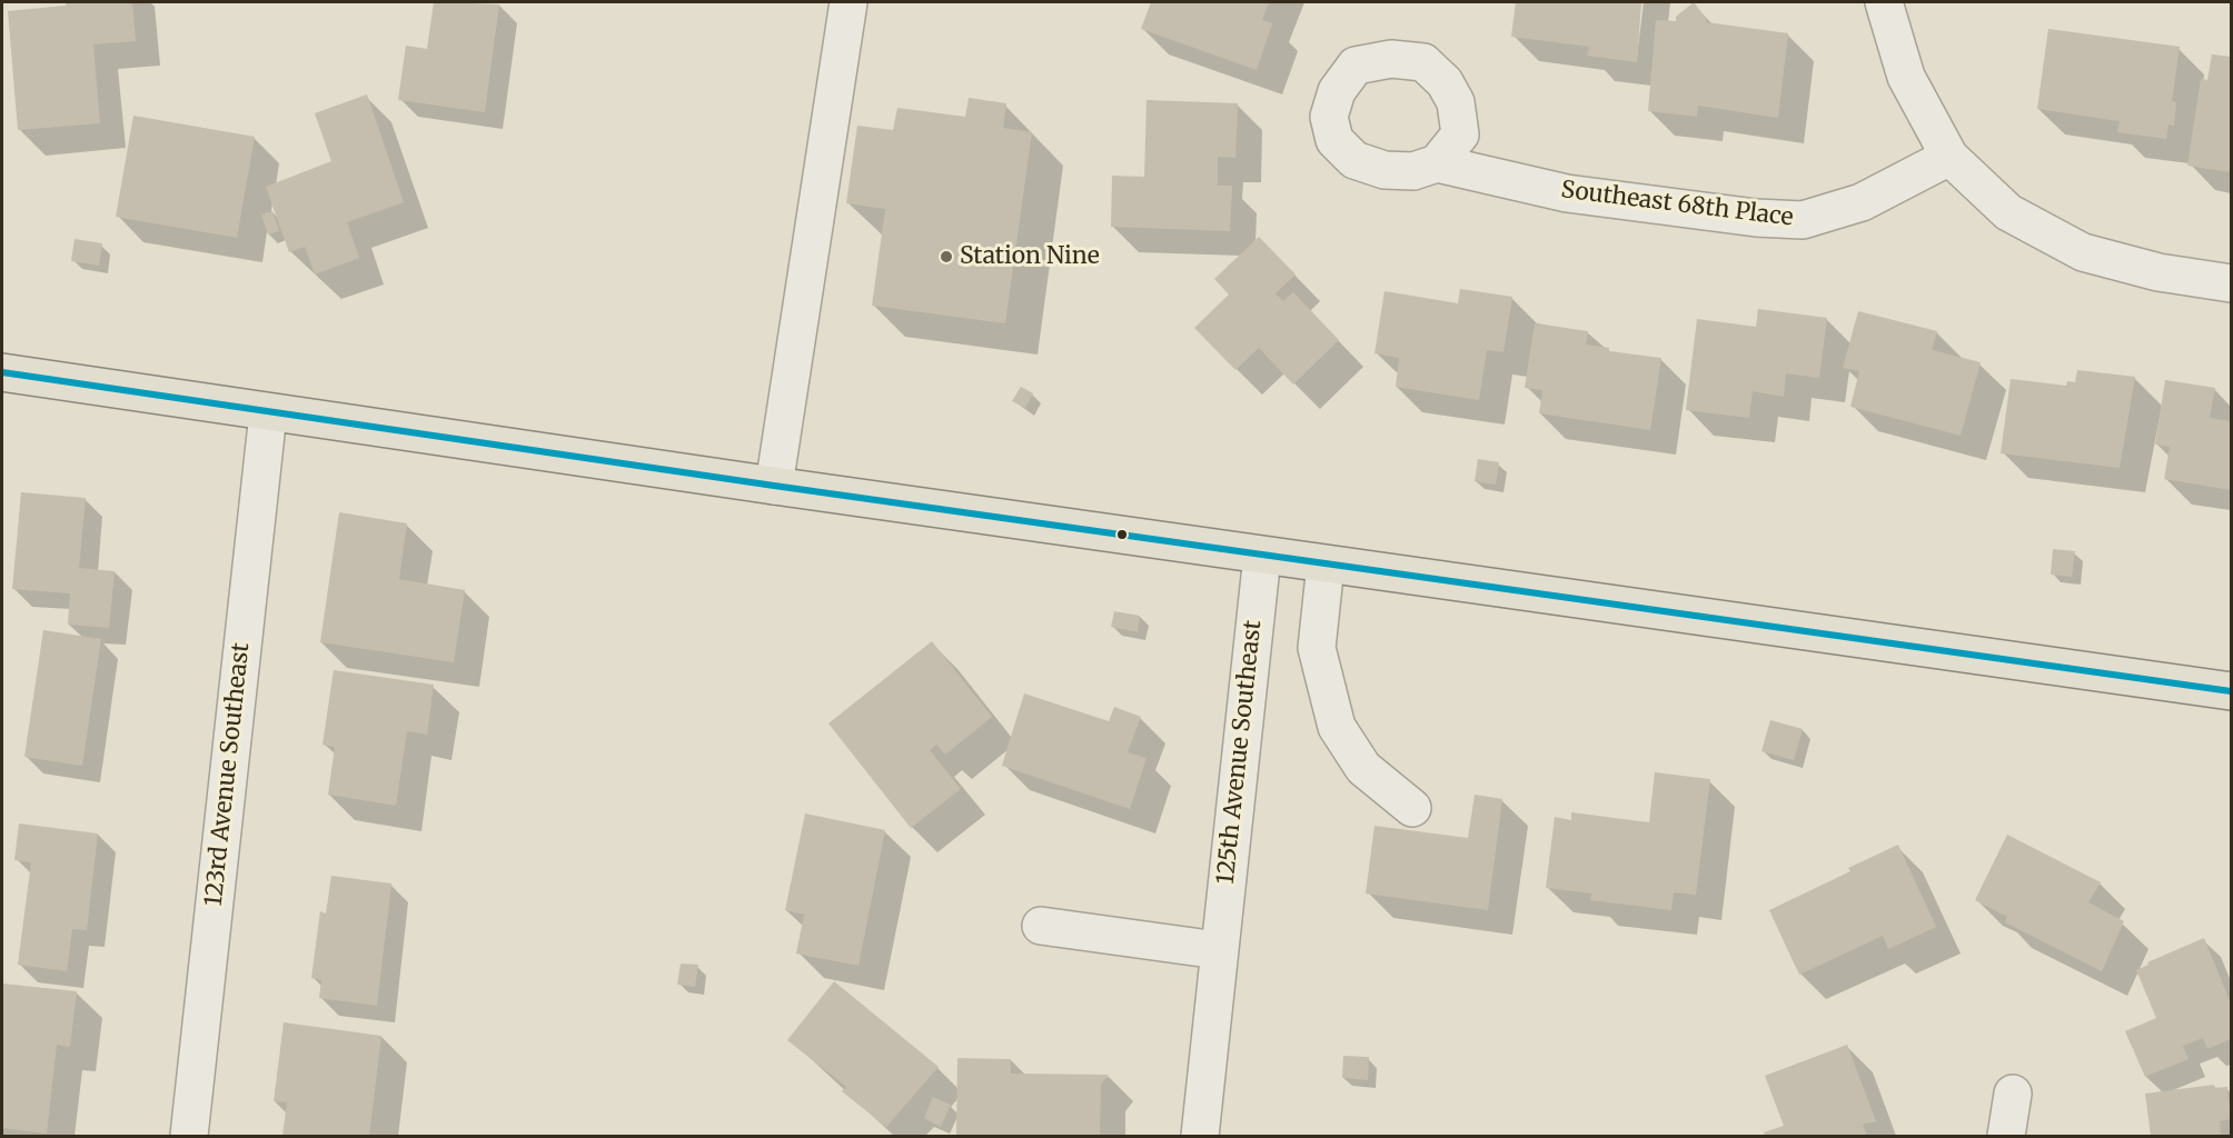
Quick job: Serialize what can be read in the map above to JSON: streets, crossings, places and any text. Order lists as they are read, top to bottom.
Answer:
{
  "streets": {
    "street": ["Southeast 68th Place", "125th Avenue Southeast", "123rd Avenue Southeast"]
  },
  "places": ["Station Nine"]
}
